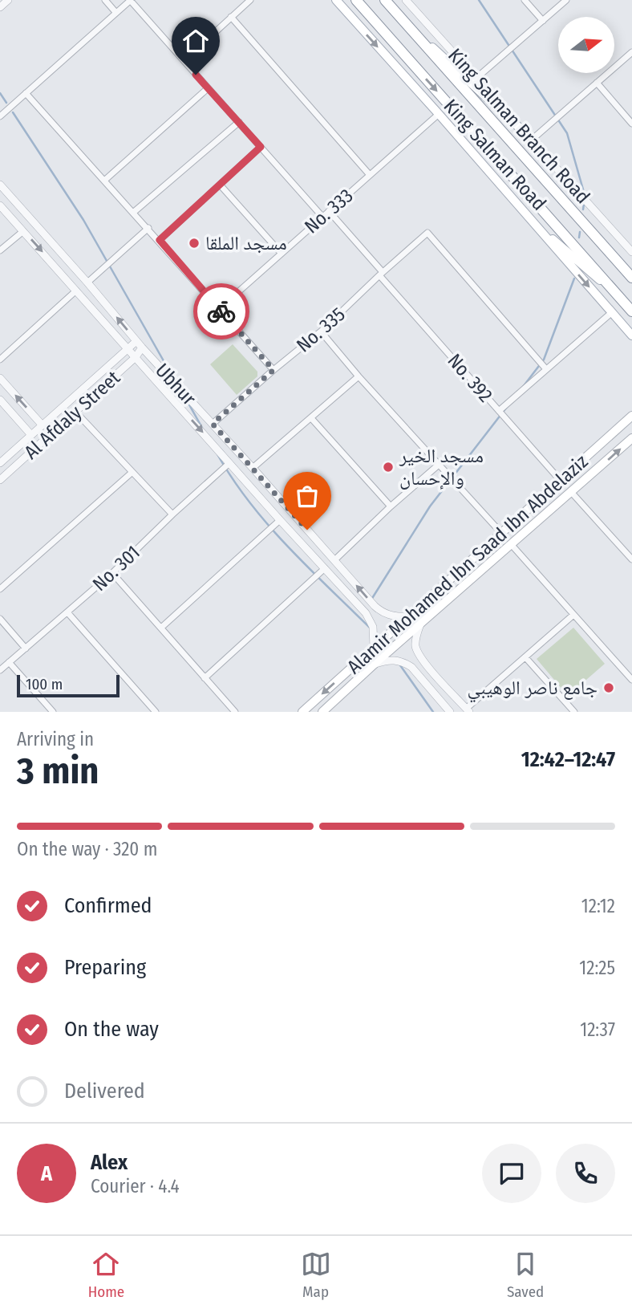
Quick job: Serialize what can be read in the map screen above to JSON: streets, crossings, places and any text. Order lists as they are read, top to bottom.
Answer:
{
  "streets": {
    "highway": ["King Salman Road"],
    "main road": ["Alamir Mohamed Ibn Saad Ibn Abdelaziz"],
    "street": [
      "King Salman Branch Road",
      "No. 333",
      "No. 335",
      "No. 392",
      "Ubhur",
      "Al Afdaly Street",
      "No. 301"
    ]
  },
  "crossings": [
    ["No. 333", "No. 392"],
    ["No. 335", "No. 392"],
    ["No. 335", "Ubhur"],
    ["No. 392", "Alamir Mohamed Ibn Saad Ibn Abdelaziz"],
    ["Ubhur", "Al Afdaly Street"],
    ["Ubhur", "Alamir Mohamed Ibn Saad Ibn Abdelaziz"],
    ["Ubhur", "No. 301"]
  ],
  "places": ["مسجد الملقا", "مسجد الخير والإحسان", "جامع ناصر الوهيبي"],
  "scale_bar": "100 m",
  "north": "right",
  "page": {
    "scale": "100 m",
    "heading": ["3 min", "Arriving in", "12:42–12:47"],
    "panel": ["Alex", "Courier · 4.4"],
    "bar": "On the way · 320 m",
    "list": [
      ["Confirmed", "12:12"],
      ["Preparing", "12:25"],
      ["On the way", "12:37"],
      "Delivered"
    ],
    "round": "A",
    "tabs": ["Home", "Map", "Saved"]
  }
}
